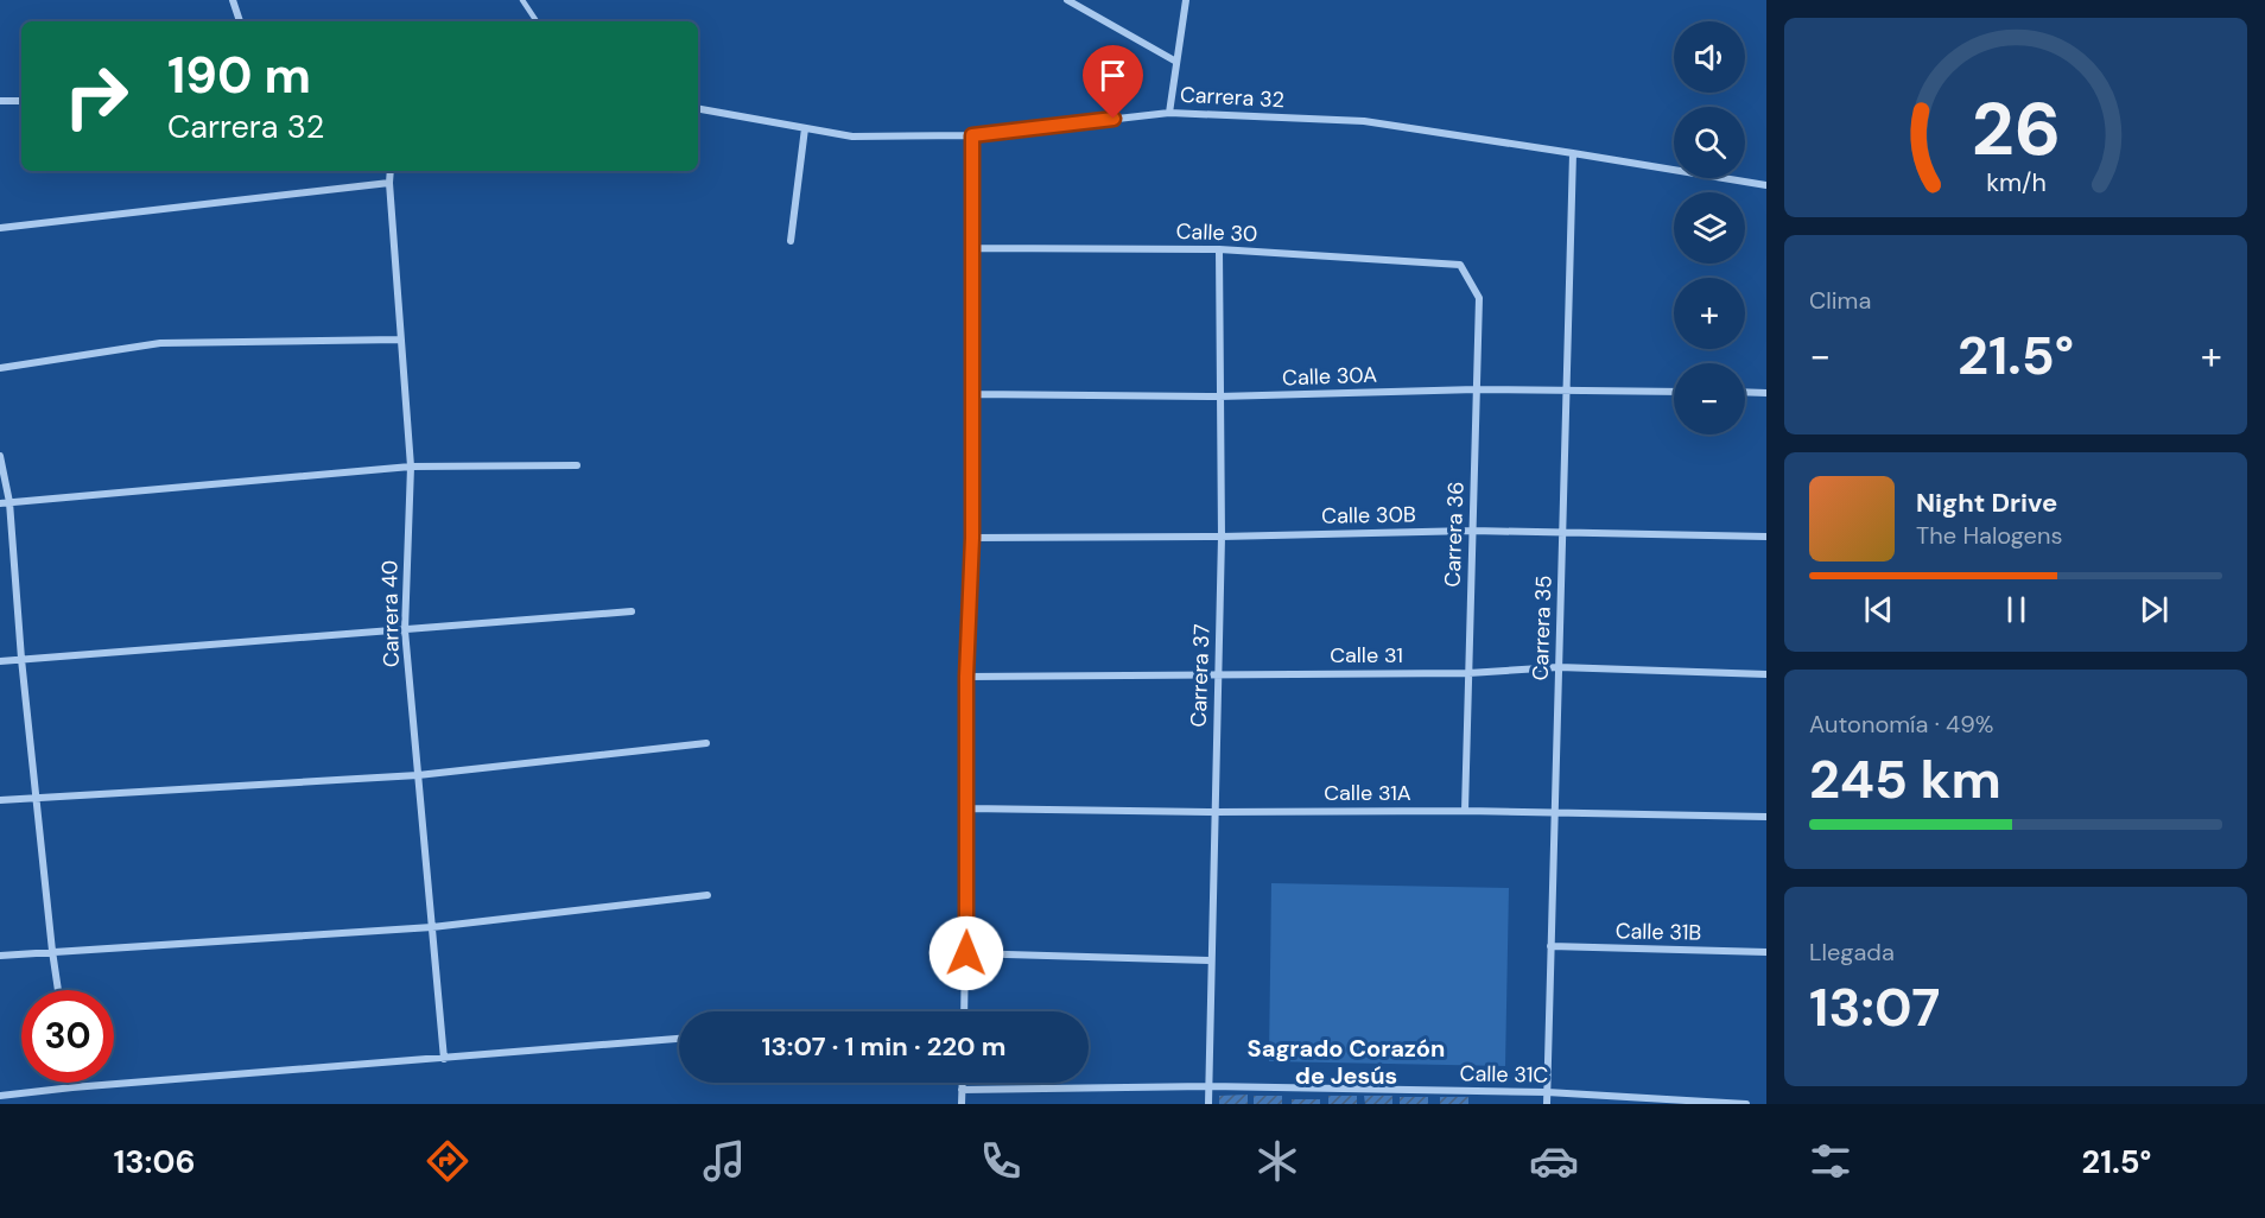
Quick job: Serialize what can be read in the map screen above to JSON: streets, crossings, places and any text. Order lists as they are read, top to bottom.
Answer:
{
  "streets": {
    "street": [
      "Carrera 32",
      "Calle 30",
      "Calle 30A",
      "Calle 30B",
      "Carrera 36",
      "Carrera 40",
      "Carrera 35",
      "Calle 31",
      "Carrera 37",
      "Calle 31A",
      "Calle 31B",
      "Calle 31C"
    ]
  },
  "crossings": [
    ["Carrera 32", "Carrera 35"],
    ["Calle 30", "Carrera 36"],
    ["Calle 30", "Carrera 37"],
    ["Calle 30A", "Carrera 36"],
    ["Calle 30A", "Carrera 35"],
    ["Calle 30A", "Carrera 37"],
    ["Calle 30B", "Carrera 36"],
    ["Calle 30B", "Carrera 35"],
    ["Calle 30B", "Carrera 37"],
    ["Carrera 36", "Calle 31"],
    ["Carrera 36", "Calle 31A"],
    ["Carrera 35", "Calle 31"],
    ["Carrera 35", "Calle 31A"],
    ["Carrera 35", "Calle 31B"],
    ["Carrera 35", "Calle 31C"],
    ["Calle 31", "Carrera 37"],
    ["Carrera 37", "Calle 31A"],
    ["Carrera 37", "Calle 31C"]
  ],
  "districts": ["Sagrado Corazón de Jesús"],
  "page": {
    "map_buttons": ["+", "−"],
    "turn": ["190 m", "Carrera 32"],
    "tile": [
      "Clima",
      ["Autonomía · 49%", "245 km"],
      ["Llegada", "13:07"]
    ],
    "heat": ["−", "21.5°", "+"],
    "song": ["Night Drive", "The Halogens"],
    "limit": "30",
    "trip": "13:07 · 1 min · 220 m",
    "tabs": ["13:06", "21.5°"],
    "gauge": ["26", "km/h"]
  }
}
